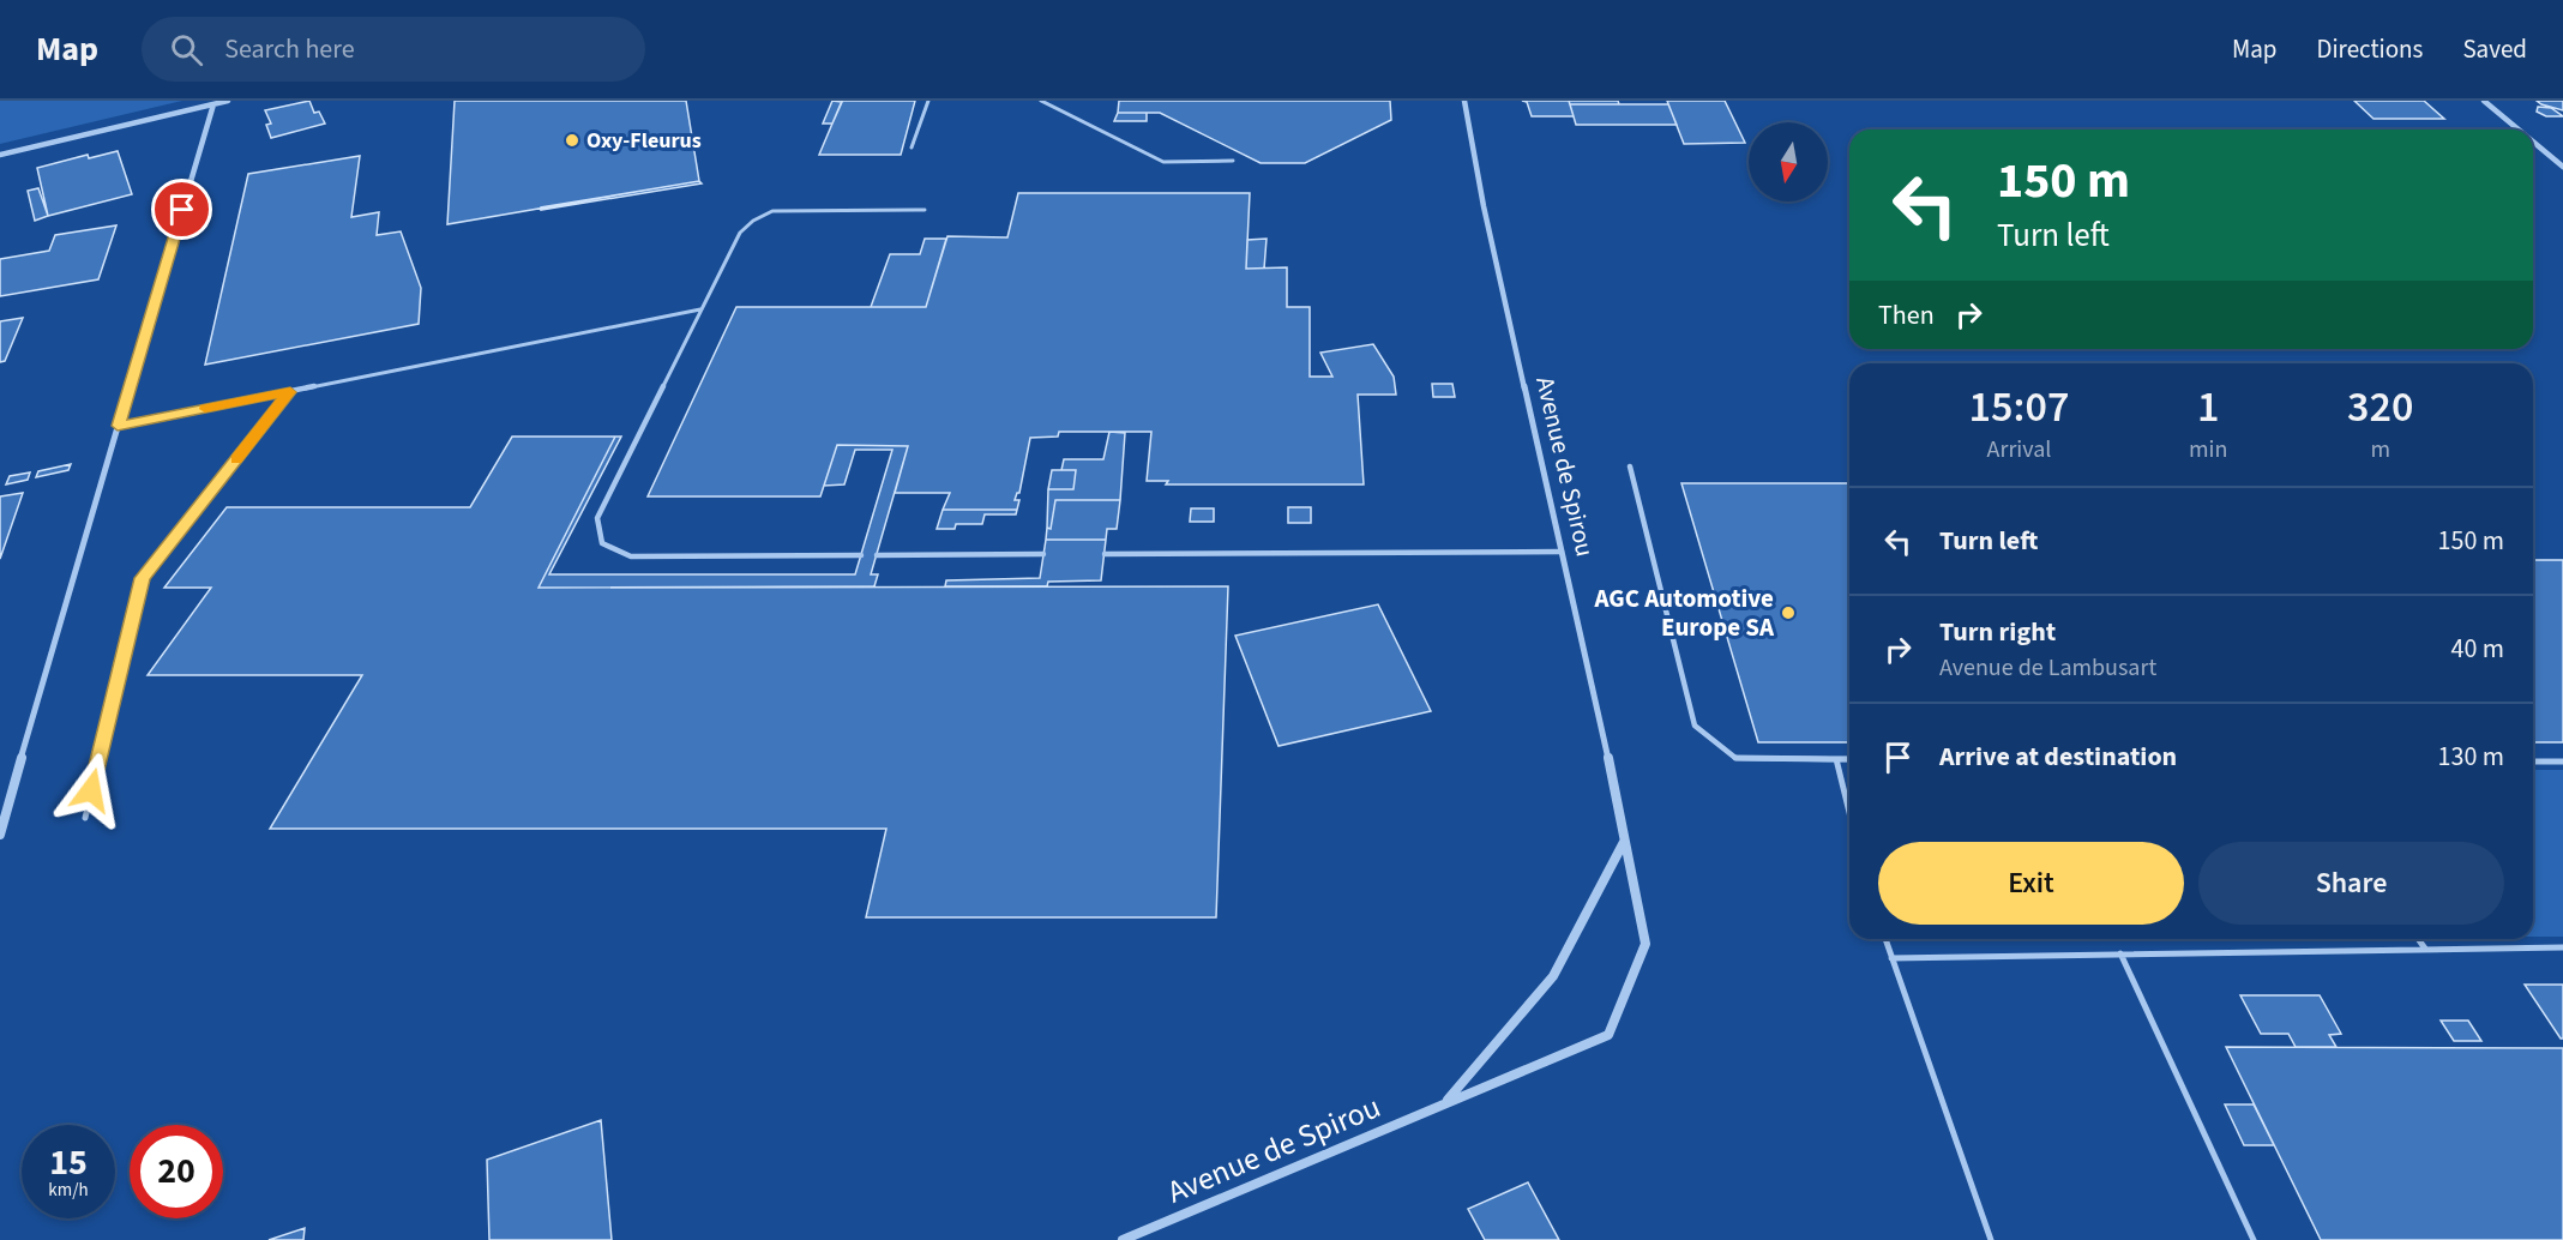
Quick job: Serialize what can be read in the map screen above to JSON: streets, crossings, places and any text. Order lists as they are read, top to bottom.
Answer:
{
  "streets": {
    "street": ["Avenue de Spirou"]
  },
  "places": ["Oxy-Fleurus", "AGC Automotive Europe SA"],
  "north": "bottom",
  "page": {
    "header": "Map",
    "search": "Search here",
    "nav": ["Map", "Directions", "Saved"],
    "turn": ["150 m", "Turn left"],
    "then": "Then",
    "eta": [
      "15:07",
      "Arrival",
      "1",
      "min",
      "320",
      "m"
    ],
    "list": [
      {
        "name": "Turn left",
        "value": "150 m"
      },
      {
        "name": "Turn right",
        "note": "Avenue de Lambusart",
        "value": "40 m"
      },
      {
        "name": "Arrive at destination",
        "value": "130 m"
      }
    ],
    "buttons": ["Exit", "Share"],
    "speed": "15 km/h",
    "limit": "20"
  }
}
